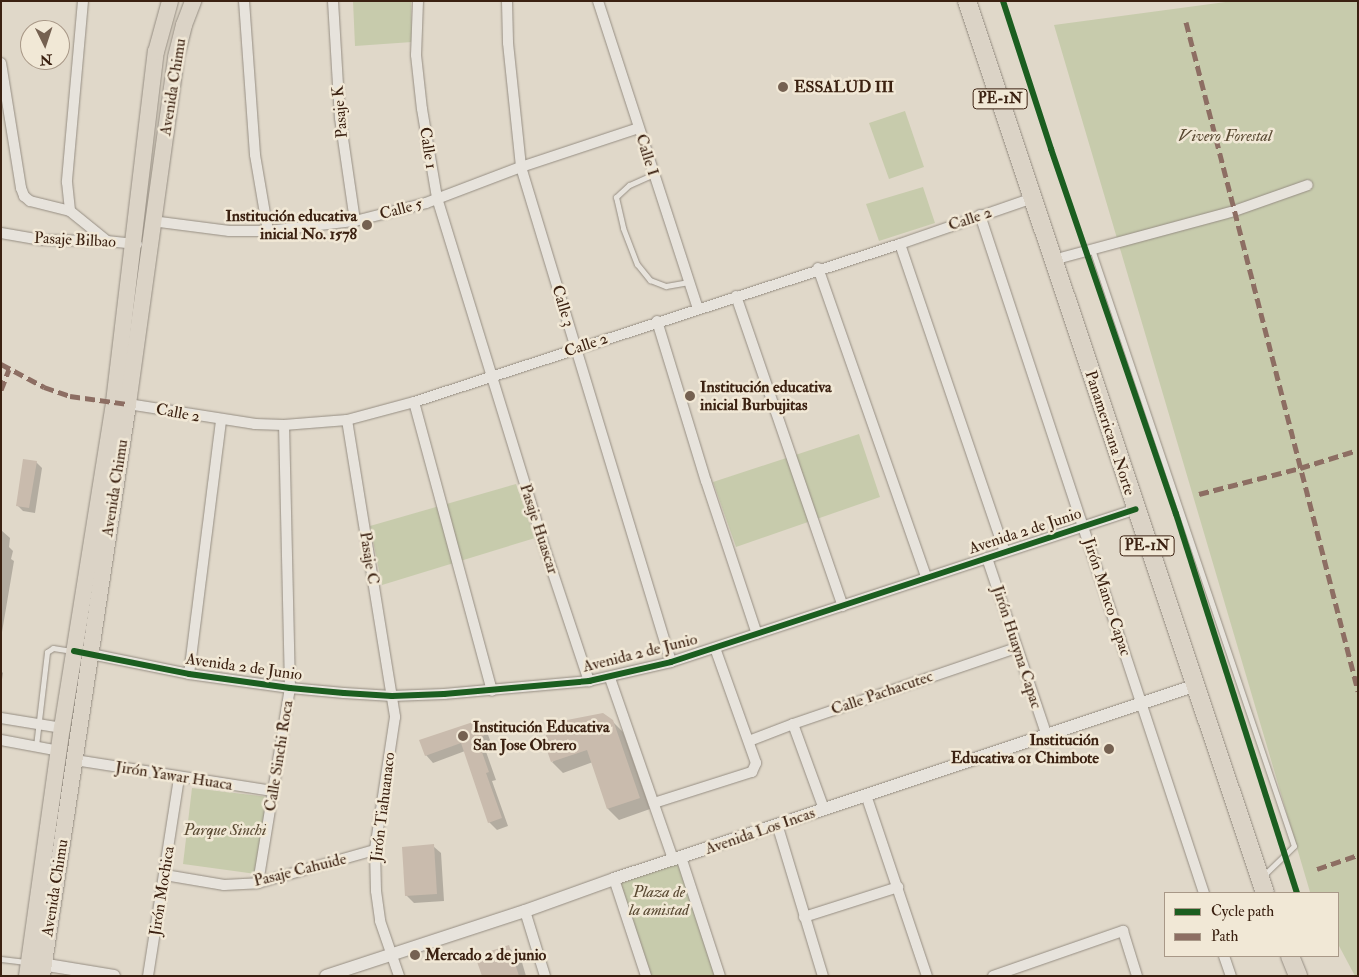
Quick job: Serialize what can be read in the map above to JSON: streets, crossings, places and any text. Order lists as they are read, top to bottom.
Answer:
{
  "streets": {
    "highway": ["PE-1N", "Panamericana Norte"],
    "main road": ["Avenida Chimu"],
    "street": [
      "Pasaje K",
      "Calle 1",
      "Calle I",
      "Calle 5",
      "Calle 2",
      "Pasaje Bilbao",
      "Calle 3",
      "Pasaje Huascar",
      "Avenida 2 de Junio",
      "Pasaje C",
      "Jirón Manco Capac",
      "Jirón Huayna Capac",
      "Calle Pachacutec",
      "Calle Sinchi Roca",
      "Jirón Yawar Huaca",
      "Jirón Tiahuanaco",
      "Avenida Los Incas",
      "Pasaje Cahuide",
      "Jirón Mochica"
    ]
  },
  "crossings": [
    ["Avenida Chimu", "Calle 5"],
    ["Avenida Chimu", "Calle 2"],
    ["Avenida Chimu", "Pasaje Bilbao"],
    ["Avenida Chimu", "Avenida 2 de Junio"],
    ["Avenida Chimu", "Jirón Yawar Huaca"],
    ["Pasaje K", "Calle 5"],
    ["Calle 1", "Calle 5"],
    ["Calle 1", "Calle 2"],
    ["Calle 1", "Pasaje Huascar"],
    ["Calle I", "Calle 5"],
    ["Calle I", "Calle 2"],
    ["Calle 5", "Calle 3"],
    ["Calle 2", "Calle 3"],
    ["Calle 2", "Panamericana Norte"],
    ["Calle 2", "Pasaje Huascar"],
    ["Calle 2", "Pasaje C"],
    ["Calle 2", "Jirón Manco Capac"],
    ["Calle 2", "Calle Sinchi Roca"],
    ["Calle 3", "Avenida 2 de Junio"],
    ["Panamericana Norte", "Avenida 2 de Junio"],
    ["Panamericana Norte", "Avenida Los Incas"],
    ["Pasaje Huascar", "Avenida 2 de Junio"],
    ["Avenida 2 de Junio", "Pasaje C"],
    ["Avenida 2 de Junio", "Jirón Manco Capac"],
    ["Avenida 2 de Junio", "Jirón Huayna Capac"],
    ["Avenida 2 de Junio", "Calle Sinchi Roca"],
    ["Avenida 2 de Junio", "Jirón Tiahuanaco"],
    ["Pasaje C", "Jirón Tiahuanaco"],
    ["Jirón Manco Capac", "Avenida Los Incas"],
    ["Jirón Huayna Capac", "Calle Pachacutec"],
    ["Jirón Huayna Capac", "Avenida Los Incas"],
    ["Calle Sinchi Roca", "Jirón Yawar Huaca"],
    ["Calle Sinchi Roca", "Pasaje Cahuide"],
    ["Jirón Yawar Huaca", "Jirón Mochica"],
    ["Jirón Tiahuanaco", "Avenida Los Incas"],
    ["Jirón Tiahuanaco", "Pasaje Cahuide"],
    ["Pasaje Cahuide", "Jirón Mochica"]
  ],
  "parks": ["Vivero Forestal", "Parque Sinchi", "Plaza de la amistad"],
  "places": [
    "ESSALUD III",
    "Institución educativa inicial No. 1578",
    "Institución educativa inicial Burbujitas",
    "Institución Educativa San Jose Obrero",
    "Institución Educativa 01 Chimbote",
    "Mercado 2 de junio"
  ],
  "legend": ["Cycle path", "Path"],
  "north": "bottom"
}
